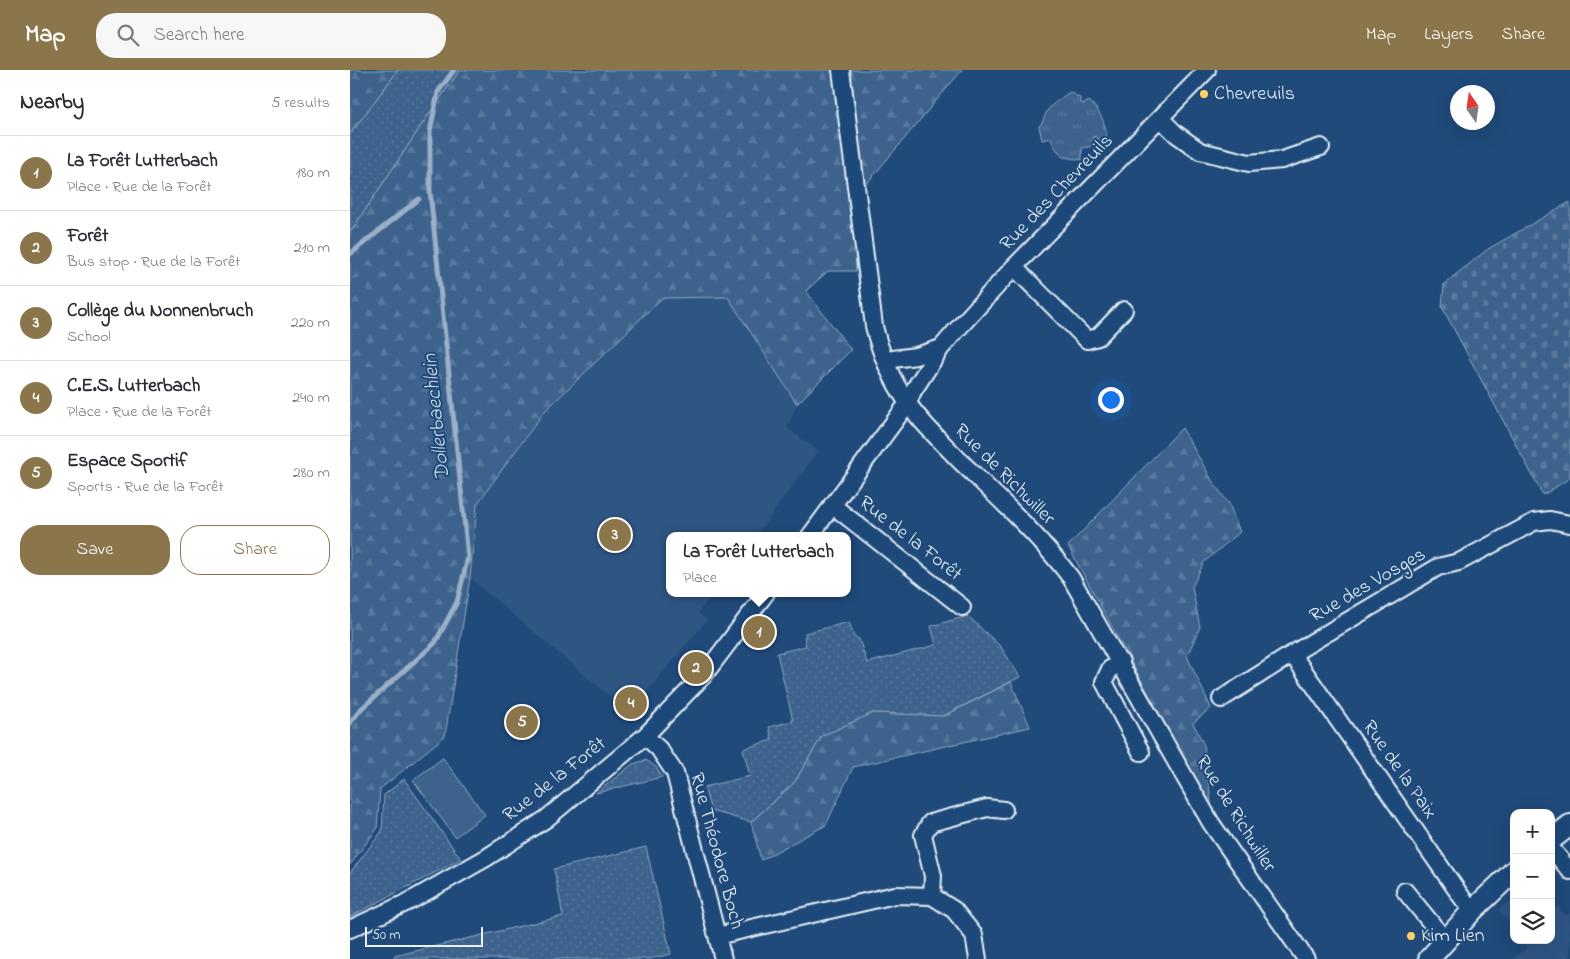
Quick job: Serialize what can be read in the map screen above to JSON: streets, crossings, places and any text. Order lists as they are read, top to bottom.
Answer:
{
  "streets": {
    "street": [
      "Rue des Chevreuils",
      "Rue de Richwiller",
      "Rue de la Forêt",
      "Rue des Vosges",
      "Rue de la Paix",
      "Rue Théodore Boch"
    ]
  },
  "crossings": [
    ["Rue des Chevreuils", "Rue de Richwiller"],
    ["Rue des Chevreuils", "Rue de la Forêt"],
    ["Rue de Richwiller", "Rue de la Forêt"],
    ["Rue de la Forêt", "Rue Théodore Boch"],
    ["Rue des Vosges", "Rue de la Paix"]
  ],
  "water": ["Dollerbaechlein"],
  "places": ["Chevreuils", "Kim Lien"],
  "scale_bar": "50 m",
  "north": "top",
  "page": {
    "header": "Map",
    "search": "Search here",
    "nav": ["Map", "Layers", "Share"],
    "heading": ["Nearby", "5 results"],
    "list": [
      {
        "mark": "1",
        "name": "La Forêt Lutterbach",
        "note": "Place · Rue de la Forêt",
        "value": "180 m"
      },
      {
        "mark": "2",
        "name": "Forêt",
        "note": "Bus stop · Rue de la Forêt",
        "value": "210 m"
      },
      {
        "mark": "3",
        "name": "Collège du Nonnenbruch",
        "note": "School",
        "value": "220 m"
      },
      {
        "mark": "4",
        "name": "C.E.S. Lutterbach",
        "note": "Place · Rue de la Forêt",
        "value": "240 m"
      },
      {
        "mark": "5",
        "name": "Espace Sportif",
        "note": "Sports · Rue de la Forêt",
        "value": "280 m"
      }
    ],
    "buttons": ["Save", "Share"],
    "pins": [
      "3",
      "1",
      "2",
      "4",
      "5"
    ],
    "popup": ["La Forêt Lutterbach", "Place"],
    "map_buttons": ["+", "−"],
    "scale": "50 m"
  }
}
